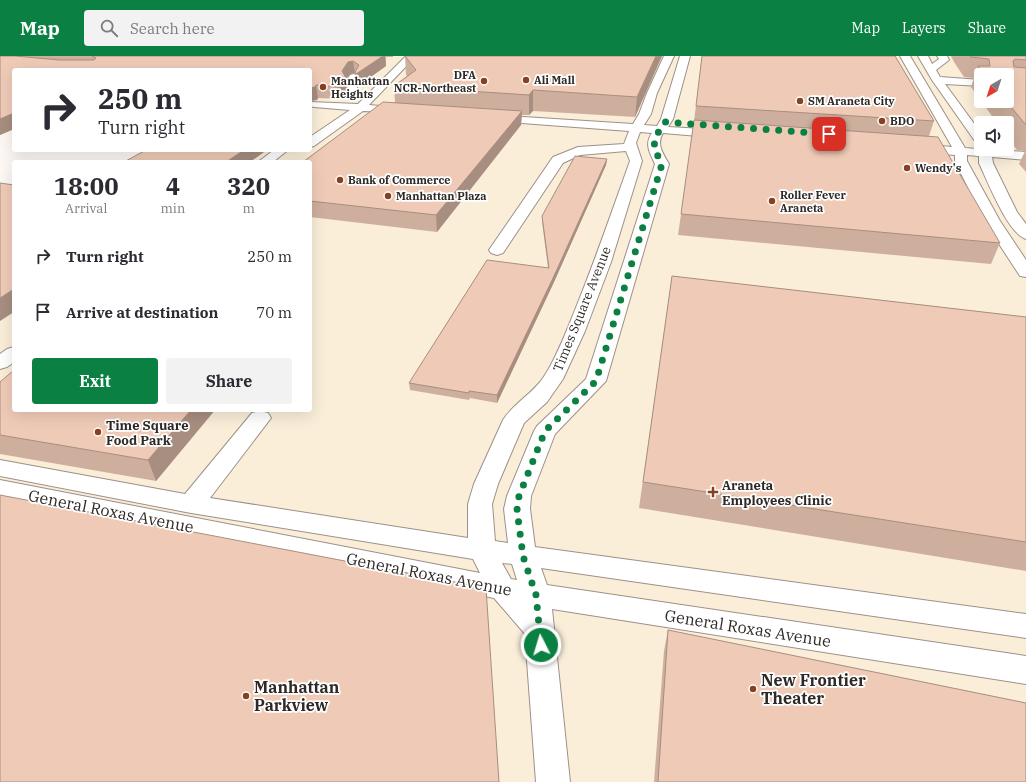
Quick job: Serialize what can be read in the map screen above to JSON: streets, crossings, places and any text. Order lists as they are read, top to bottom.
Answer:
{
  "streets": {
    "street": ["Times Square Avenue", "General Roxas Avenue"]
  },
  "crossings": [
    ["Times Square Avenue", "General Roxas Avenue"]
  ],
  "places": {
    "other": [
      "Ali Mall",
      "DFA NCR-Northeast",
      "Manhattan Heights",
      "SM Araneta City",
      "BDO",
      "Wendy's",
      "Bank of Commerce",
      "Manhattan Plaza",
      "Roller Fever Araneta",
      "Time Square Food Park",
      "New Frontier Theater",
      "Manhattan Parkview"
    ],
    "health": ["Araneta Employees Clinic"]
  },
  "north": "bottom left",
  "page": {
    "header": "Map",
    "search": "Search here",
    "nav": ["Map", "Layers", "Share"],
    "turn": ["250 m", "Turn right"],
    "eta": [
      "18:00",
      "Arrival",
      "4",
      "min",
      "320",
      "m"
    ],
    "list": [
      {
        "name": "Turn right",
        "value": "250 m"
      },
      {
        "name": "Arrive at destination",
        "value": "70 m"
      }
    ],
    "buttons": ["Exit", "Share"]
  }
}
